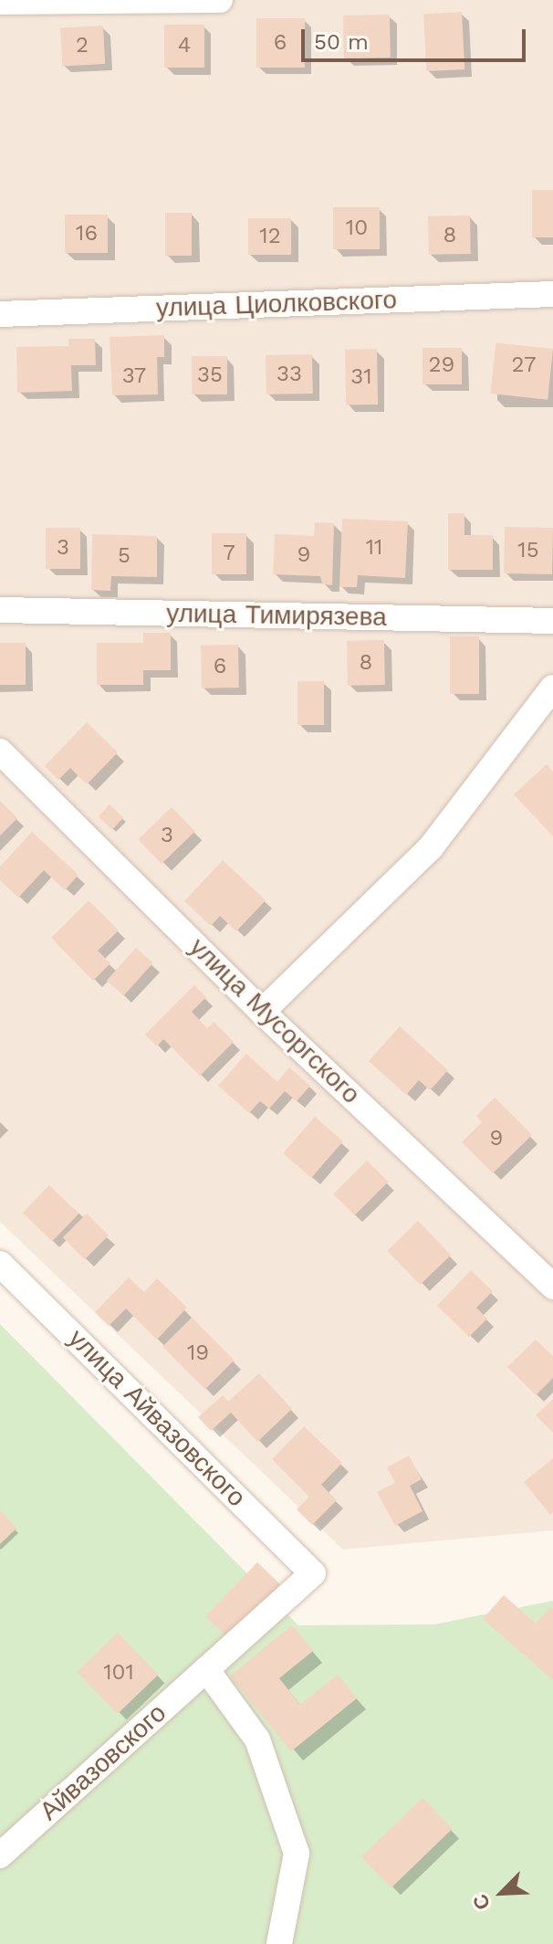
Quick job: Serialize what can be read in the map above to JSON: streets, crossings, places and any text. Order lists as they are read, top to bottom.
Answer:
{
  "streets": {
    "street": [
      "улица Циолковского",
      "улица Тимирязева",
      "улица Мусоргского",
      "улица Айвазовского",
      "Айвазовского"
    ]
  },
  "crossings": [
    ["улица Айвазовского", "Айвазовского"]
  ],
  "house_numbers": [
    "6",
    "2",
    "4",
    "10",
    "16",
    "8",
    "12",
    "29",
    "27",
    "33",
    "35",
    "37",
    "31",
    "3",
    "11",
    "15",
    "7",
    "9",
    "5",
    "8",
    "6",
    "3",
    "9",
    "19",
    "101"
  ],
  "scale_bar": "50 m",
  "north": "bottom left"
}
